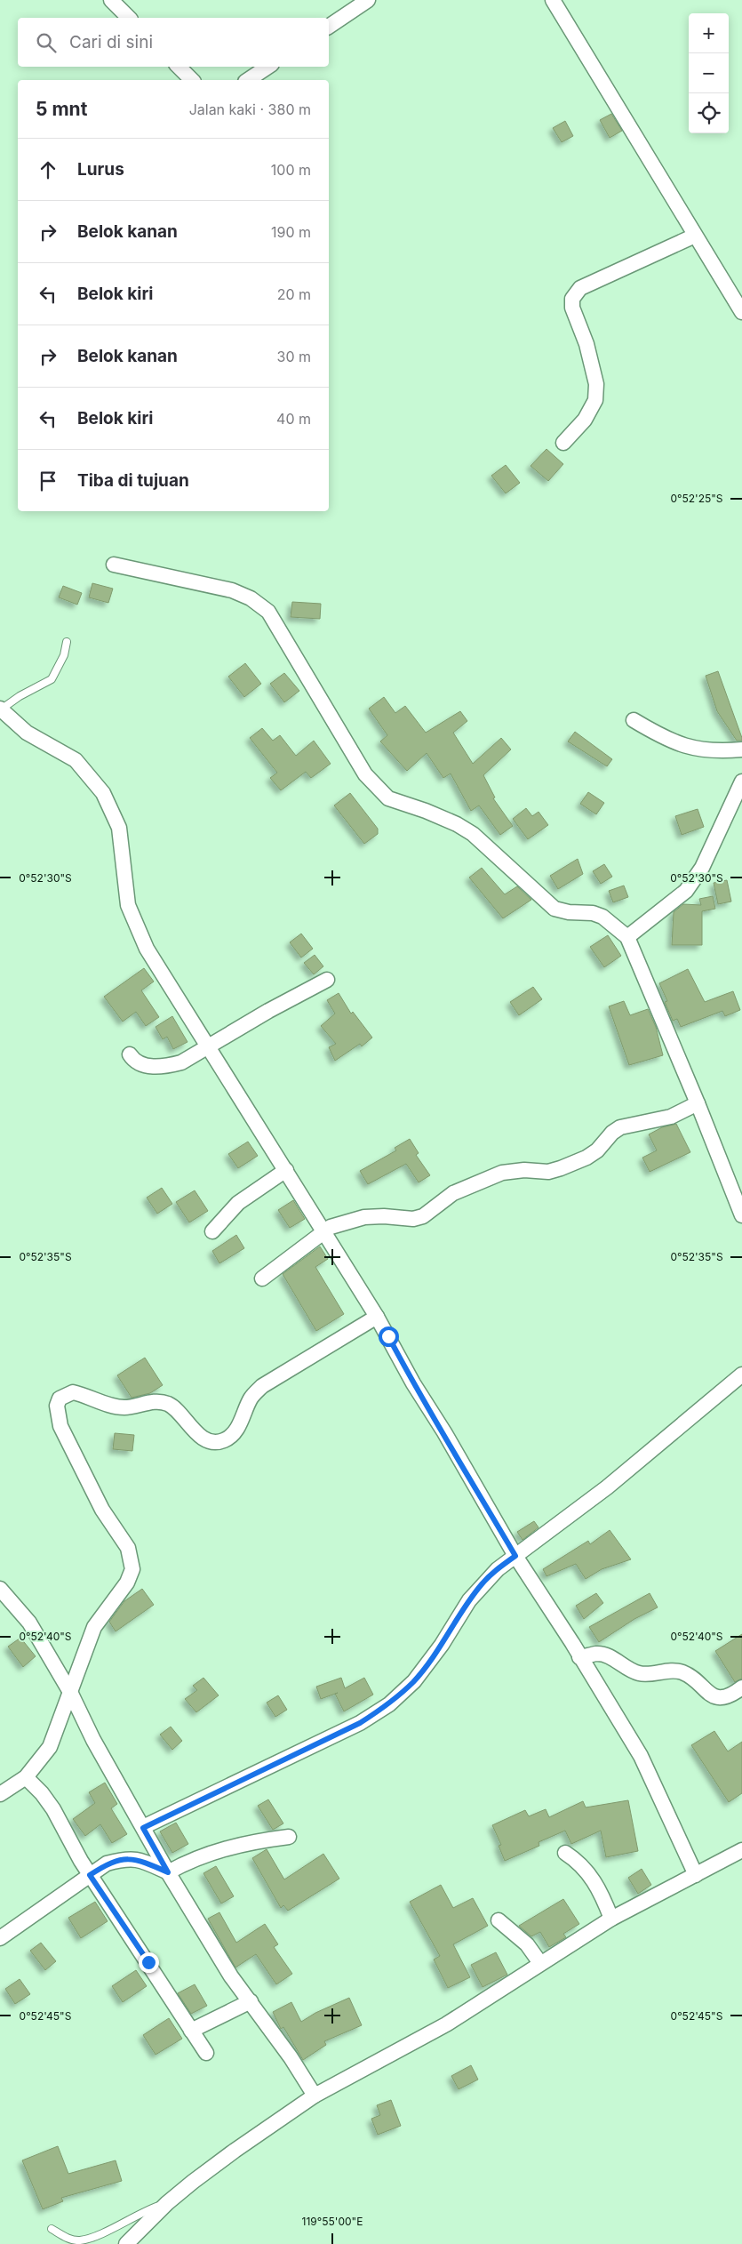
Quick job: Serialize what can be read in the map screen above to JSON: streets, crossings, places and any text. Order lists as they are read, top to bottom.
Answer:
{
  "page": {
    "map_buttons": ["+", "−"],
    "search": "Cari di sini",
    "heading": ["5 mnt", "Jalan kaki · 380 m"],
    "list": [
      ["Lurus", "100 m"],
      ["Belok kanan", "190 m"],
      ["Belok kiri", "20 m"],
      ["Belok kanan", "30 m"],
      ["Belok kiri", "40 m"],
      "Tiba di tujuan"
    ]
  },
  "coordinates": [
    "0°52'25\"S",
    "0°52'30\"S",
    "0°52'35\"S",
    "0°52'40\"S",
    "0°52'45\"S",
    "119°55'00\"E"
  ]
}
